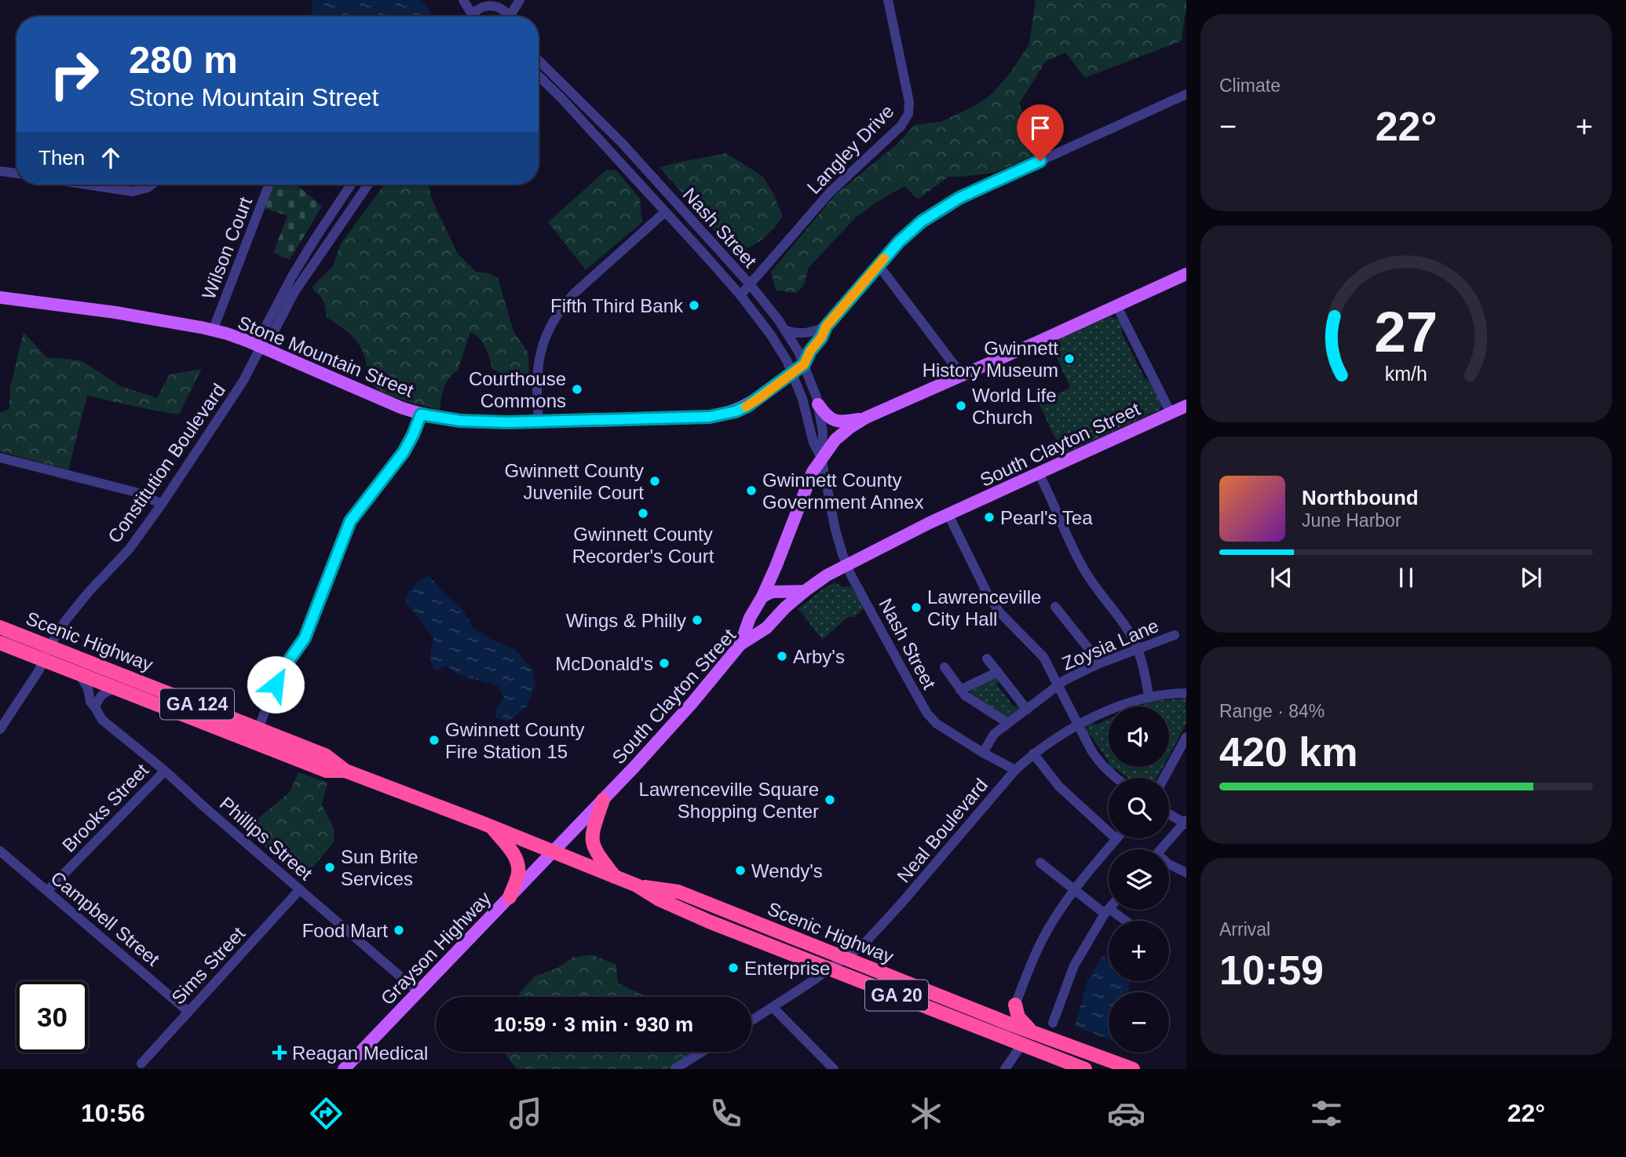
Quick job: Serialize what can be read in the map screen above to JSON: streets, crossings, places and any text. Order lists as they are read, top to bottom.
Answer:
{
  "streets": {
    "highway": ["Scenic Highway", "GA 124", "GA 20"],
    "main road": ["Stone Mountain Street", "South Clayton Street", "Grayson Highway"],
    "street": [
      "Langley Drive",
      "Nash Street",
      "Wilson Court",
      "Constitution Boulevard",
      "Zoysia Lane",
      "Brooks Street",
      "Neal Boulevard",
      "Phillips Street",
      "Campbell Street",
      "Sims Street"
    ]
  },
  "crossings": [
    ["Langley Drive", "Nash Street"],
    ["Nash Street", "Stone Mountain Street"],
    ["Nash Street", "South Clayton Street"],
    ["Nash Street", "Zoysia Lane"],
    ["Nash Street", "Neal Boulevard"],
    ["Wilson Court", "Stone Mountain Street"],
    ["Stone Mountain Street", "Constitution Boulevard"],
    ["South Clayton Street", "Scenic Highway"],
    ["South Clayton Street", "Grayson Highway"],
    ["Constitution Boulevard", "Scenic Highway"],
    ["Scenic Highway", "Neal Boulevard"],
    ["Scenic Highway", "Phillips Street"],
    ["Scenic Highway", "Grayson Highway"],
    ["Brooks Street", "Phillips Street"],
    ["Brooks Street", "Campbell Street"],
    ["Phillips Street", "Grayson Highway"],
    ["Phillips Street", "Sims Street"],
    ["Campbell Street", "Sims Street"]
  ],
  "places": {
    "other": [
      "Fifth Third Bank",
      "Gwinnett History Museum",
      "Courthouse Commons",
      "World Life Church",
      "Gwinnett County Juvenile Court",
      "Gwinnett County Government Annex",
      "Gwinnett County Recorder's Court",
      "Pearl's Tea",
      "Lawrenceville City Hall",
      "Wings & Philly",
      "Arby's",
      "McDonald's",
      "Gwinnett County Fire Station 15",
      "Lawrenceville Square Shopping Center",
      "Sun Brite Services",
      "Wendy's",
      "Food Mart",
      "Enterprise"
    ],
    "health": ["Reagan Medical"]
  },
  "page": {
    "tile": [
      "Climate",
      ["Range · 84%", "420 km"],
      ["Arrival", "10:59"]
    ],
    "turn": ["280 m", "Stone Mountain Street"],
    "heat": ["−", "22°", "+"],
    "then": "Then",
    "song": ["Northbound", "June Harbor"],
    "map_buttons": ["+", "−"],
    "limit": "30",
    "trip": "10:59 · 3 min · 930 m",
    "tabs": ["10:56", "22°"],
    "gauge": ["27", "km/h"]
  }
}
